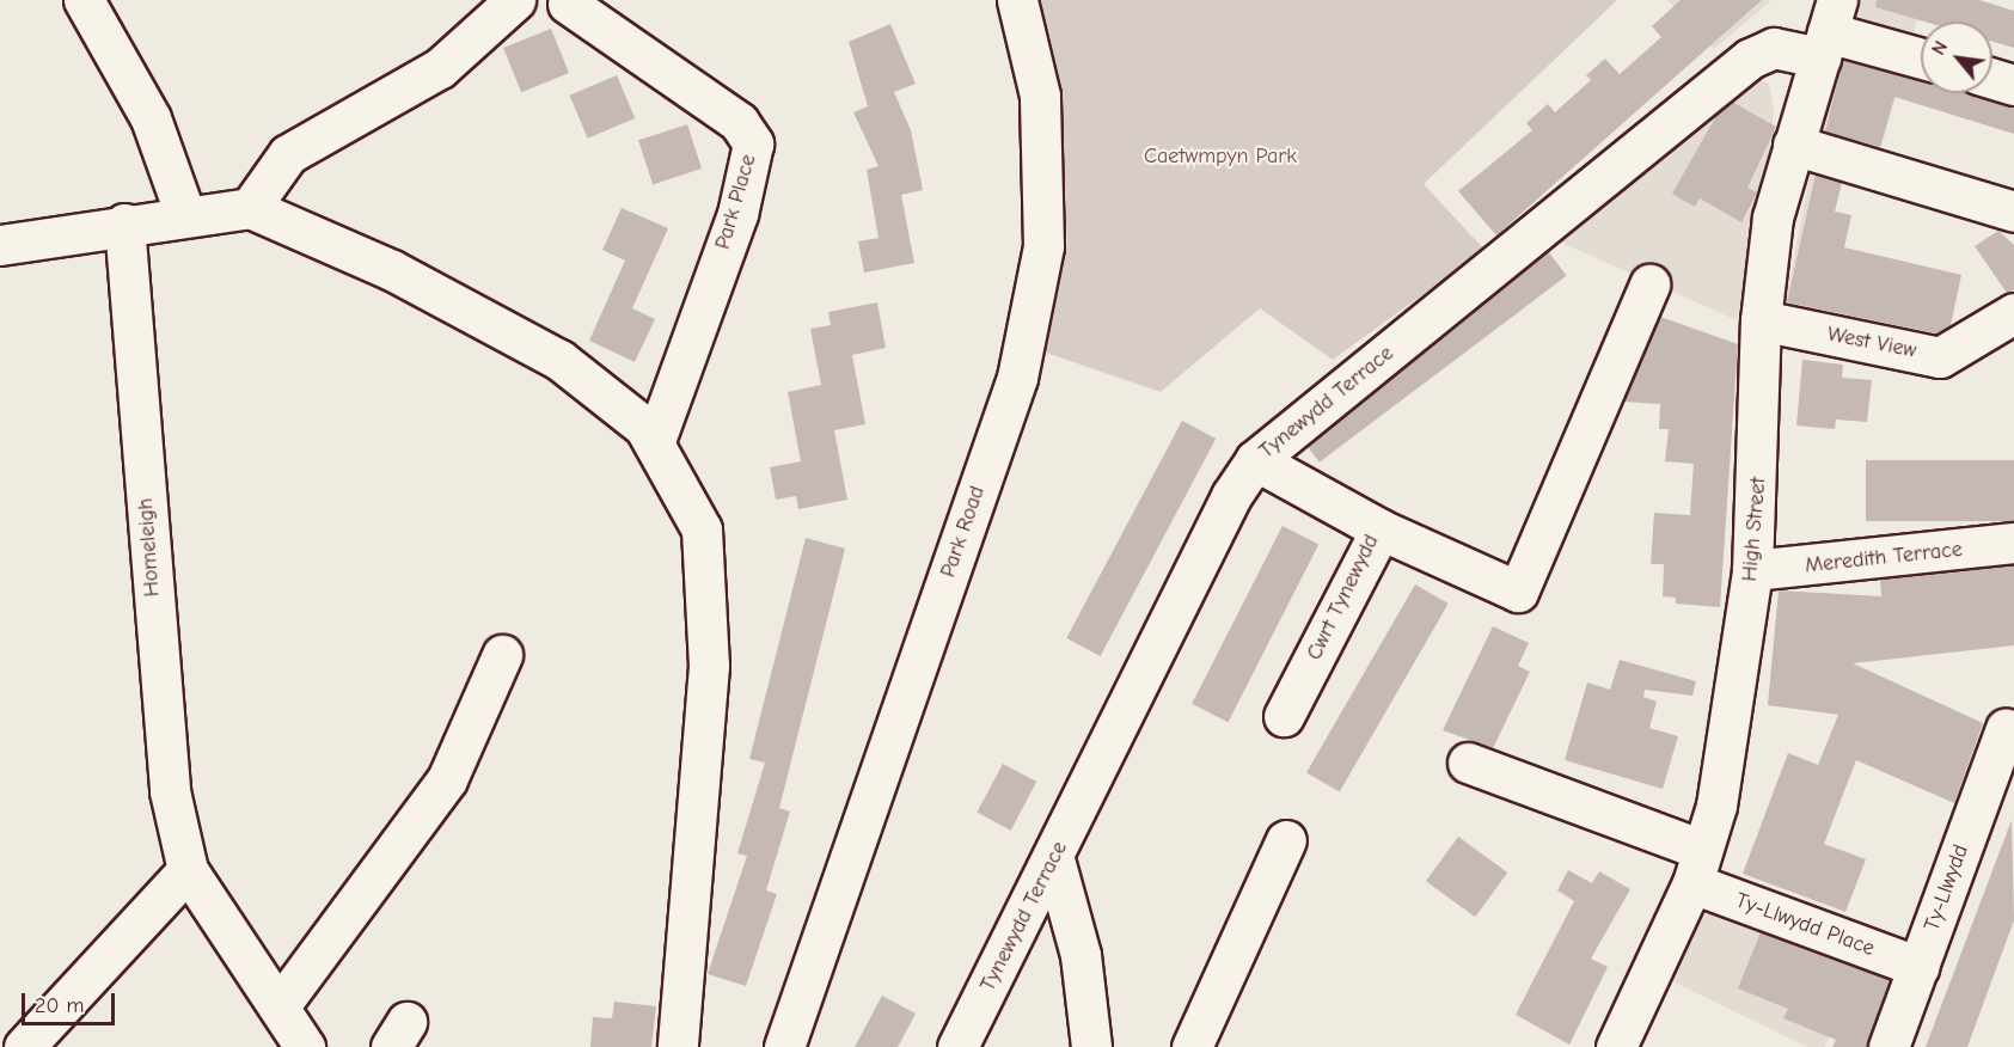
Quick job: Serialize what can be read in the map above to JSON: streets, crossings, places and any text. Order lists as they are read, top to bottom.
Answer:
{
  "streets": {
    "street": [
      "Park Place",
      "West View",
      "Tynewydd Terrace",
      "High Street",
      "Park Road",
      "Homeleigh",
      "Meredith Terrace",
      "Cwrt Tynewydd",
      "Ty-Llwydd",
      "Ty-Llwydd Place"
    ]
  },
  "crossings": [
    ["West View", "High Street"],
    ["Tynewydd Terrace", "High Street"],
    ["Tynewydd Terrace", "Cwrt Tynewydd"],
    ["High Street", "Meredith Terrace"],
    ["High Street", "Ty-Llwydd Place"],
    ["Ty-Llwydd", "Ty-Llwydd Place"]
  ],
  "parks": ["Caetwmpyn Park"],
  "scale_bar": "20 m",
  "north": "top left"
}
